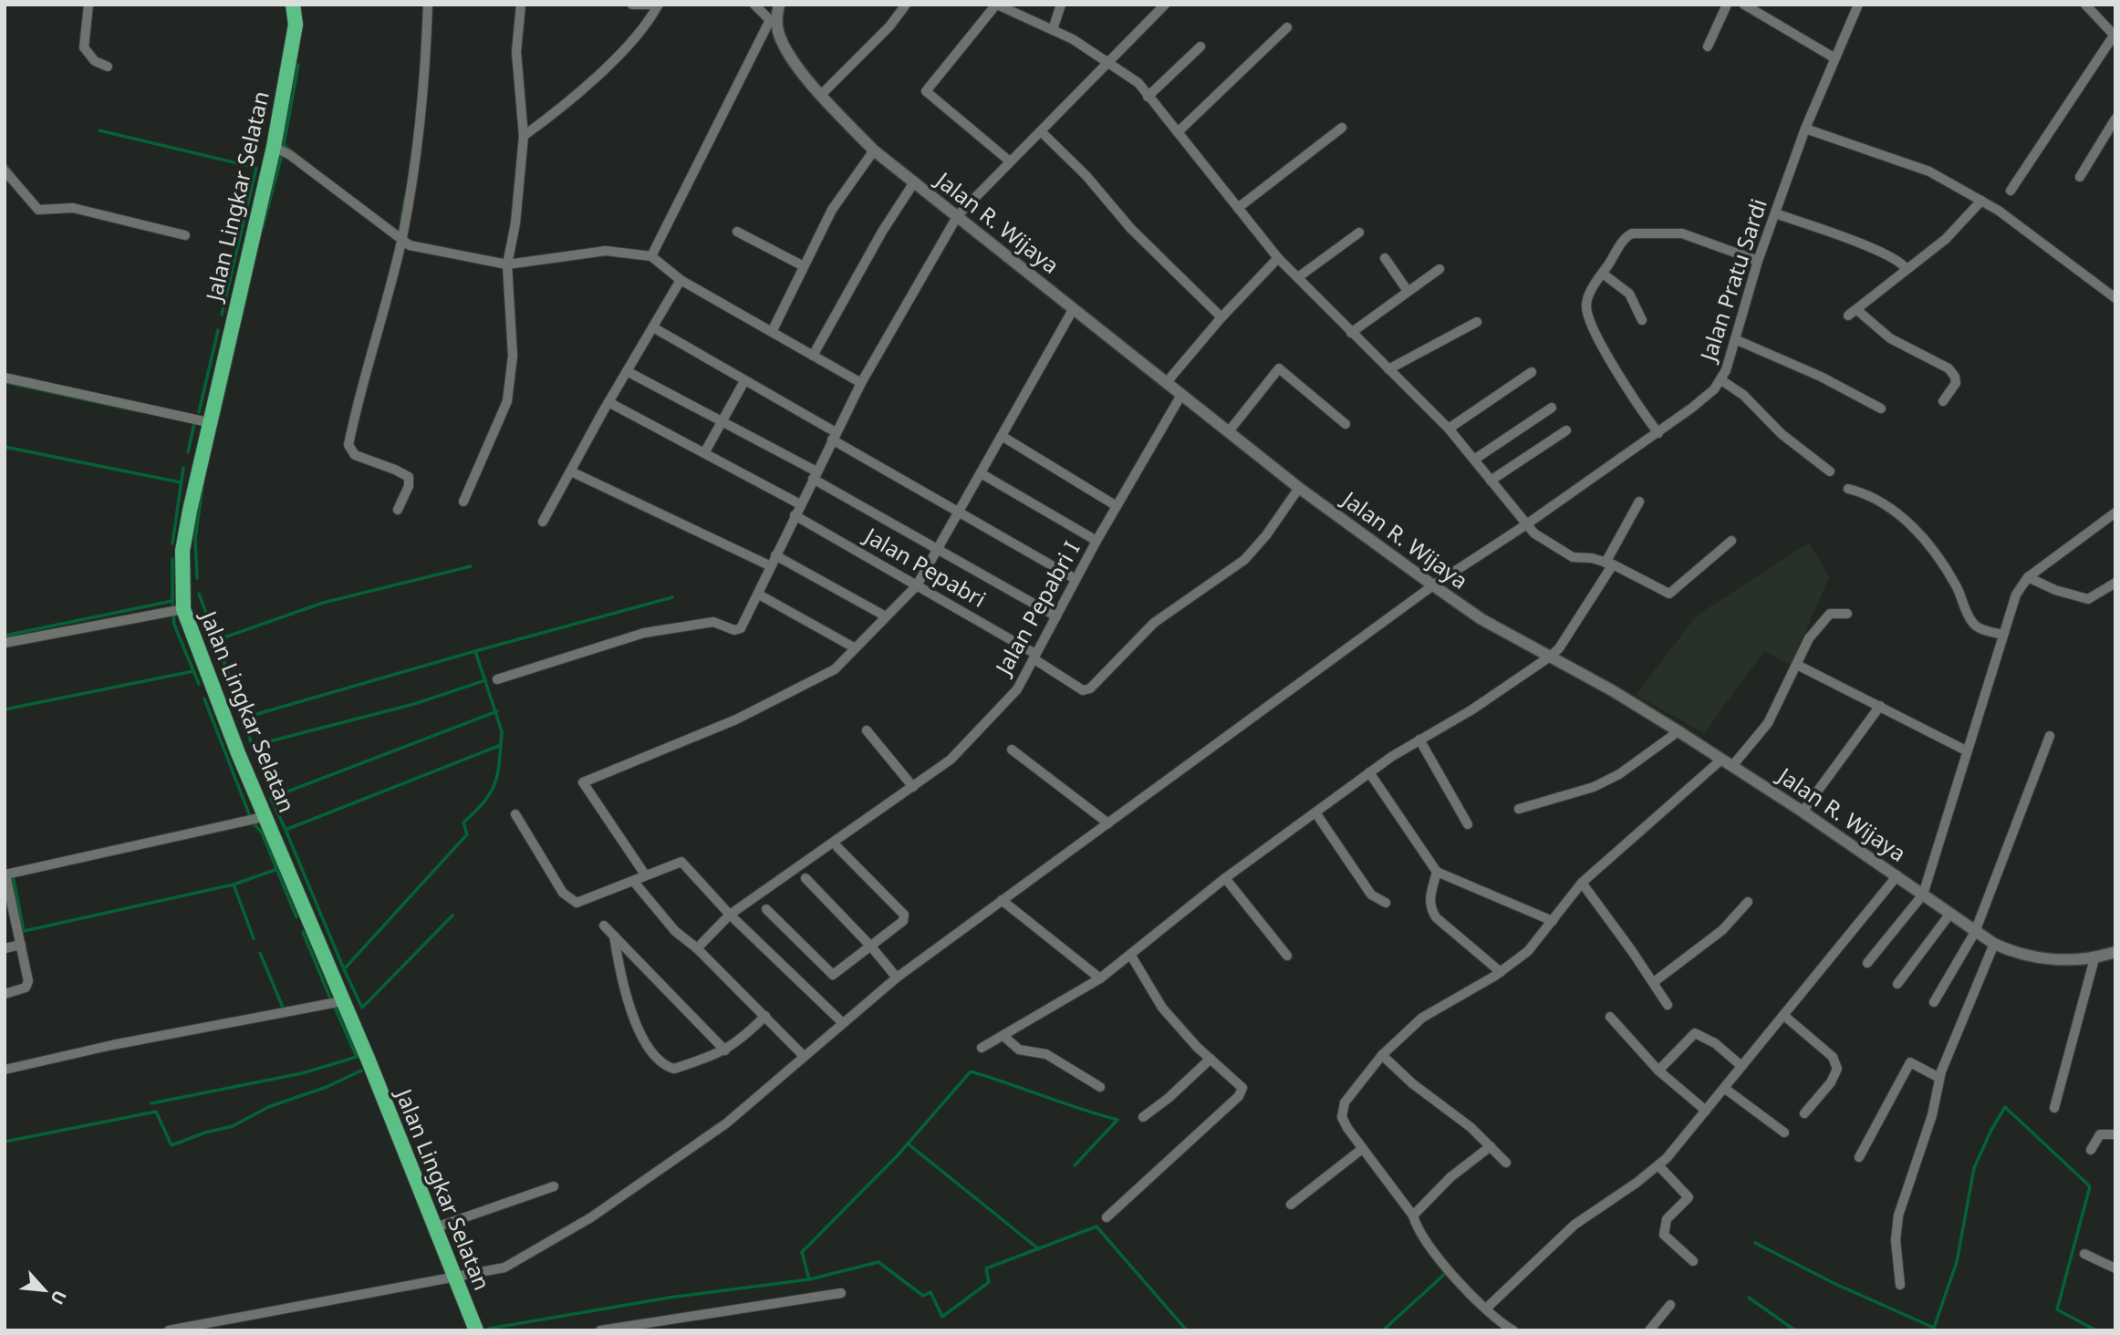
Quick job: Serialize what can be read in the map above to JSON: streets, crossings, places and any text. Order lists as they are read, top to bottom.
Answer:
{
  "streets": {
    "highway": ["Jalan Lingkar Selatan"],
    "street": [
      "Jalan R. Wijaya",
      "Jalan Pratu Sardi",
      "Jalan Pepabri",
      "Jalan Pepabri I"
    ]
  },
  "crossings": [
    ["Jalan Lingkar Selatan", "Jalan Pratu Sardi"],
    ["Jalan R. Wijaya", "Jalan Pratu Sardi"],
    ["Jalan R. Wijaya", "Jalan Pepabri"],
    ["Jalan R. Wijaya", "Jalan Pepabri I"],
    ["Jalan Pepabri", "Jalan Pepabri I"]
  ],
  "north": "bottom right"
}
